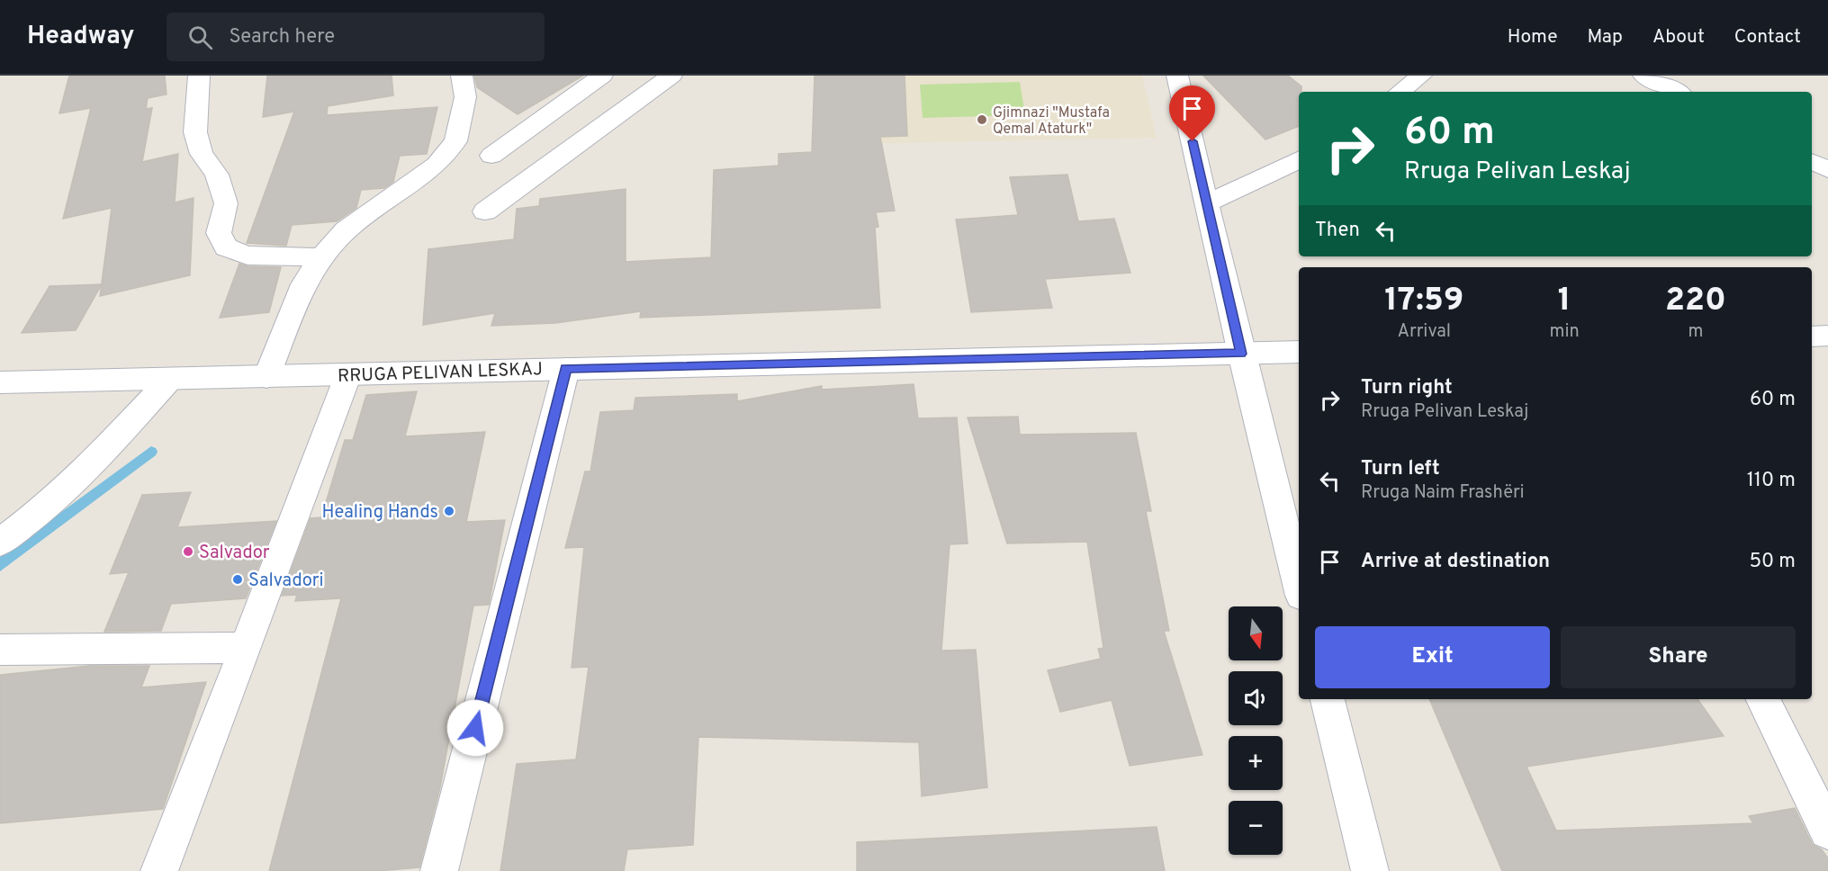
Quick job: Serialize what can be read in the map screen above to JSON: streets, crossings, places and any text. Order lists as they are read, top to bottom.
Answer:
{
  "streets": {
    "street": ["RRUGA PELIVAN LESKAJ"]
  },
  "places": [
    "Gjimnazi \"Mustafa Qemal Ataturk\"",
    "Healing Hands",
    "Salvador",
    "Salvadori"
  ],
  "north": "bottom",
  "page": {
    "header": "Headway",
    "search": "Search here",
    "nav": [
      "Home",
      "Map",
      "About",
      "Contact"
    ],
    "turn": ["60 m", "Rruga Pelivan Leskaj"],
    "then": "Then",
    "eta": [
      "17:59",
      "Arrival",
      "1",
      "min",
      "220",
      "m"
    ],
    "list": [
      {
        "name": "Turn right",
        "note": "Rruga Pelivan Leskaj",
        "value": "60 m"
      },
      {
        "name": "Turn left",
        "note": "Rruga Naim Frashëri",
        "value": "110 m"
      },
      {
        "name": "Arrive at destination",
        "value": "50 m"
      }
    ],
    "map_buttons": ["+", "−"],
    "buttons": ["Exit", "Share"]
  }
}
